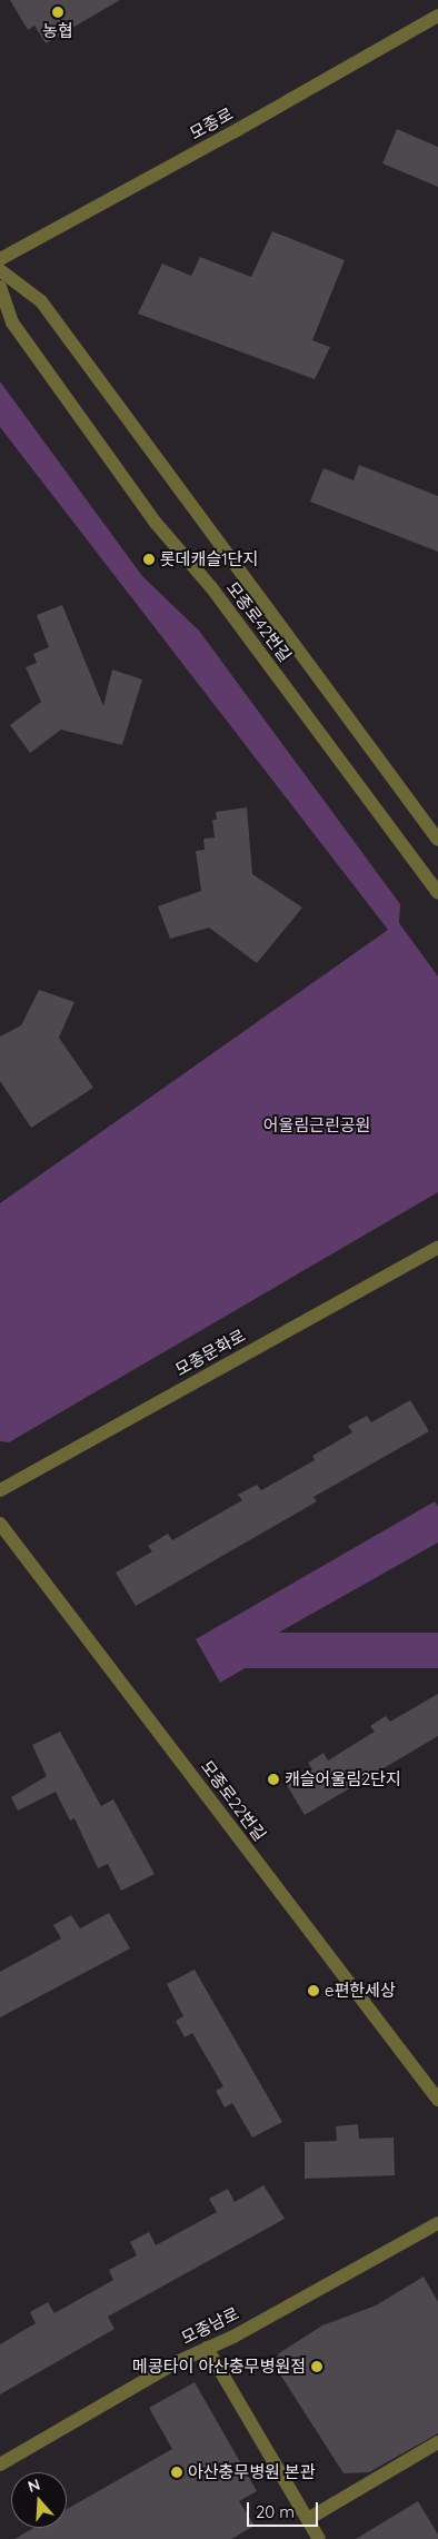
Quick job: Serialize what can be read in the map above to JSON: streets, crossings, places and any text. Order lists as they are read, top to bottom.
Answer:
{
  "streets": {
    "street": [
      "모종로",
      "모종로42번길",
      "모종문화로",
      "모종로22번길",
      "모종남로"
    ]
  },
  "parks": ["어울림근린공원"],
  "places": [
    "농협",
    "롯데캐슬1단지",
    "캐슬어울림2단지",
    "e편한세상",
    "메콩타이 아산충무병원점",
    "아산충무병원 본관"
  ],
  "scale_bar": "20 m",
  "north": "top"
}
